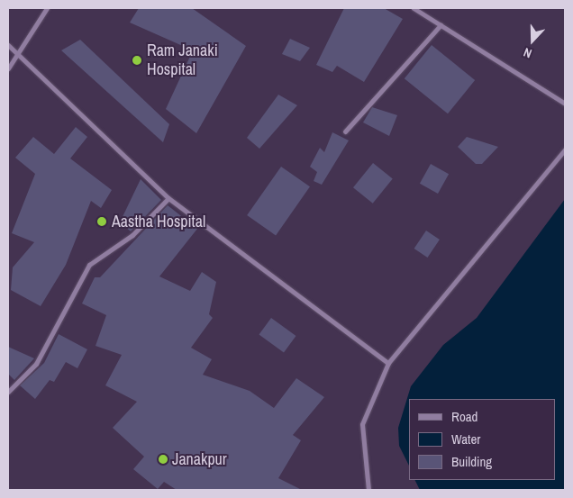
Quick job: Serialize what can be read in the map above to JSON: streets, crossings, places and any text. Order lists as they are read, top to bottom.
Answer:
{
  "places": ["Ram Janaki Hospital", "Aastha Hospital", "Janakpur"],
  "legend": ["Road", "Water", "Building"],
  "north": "bottom"
}
